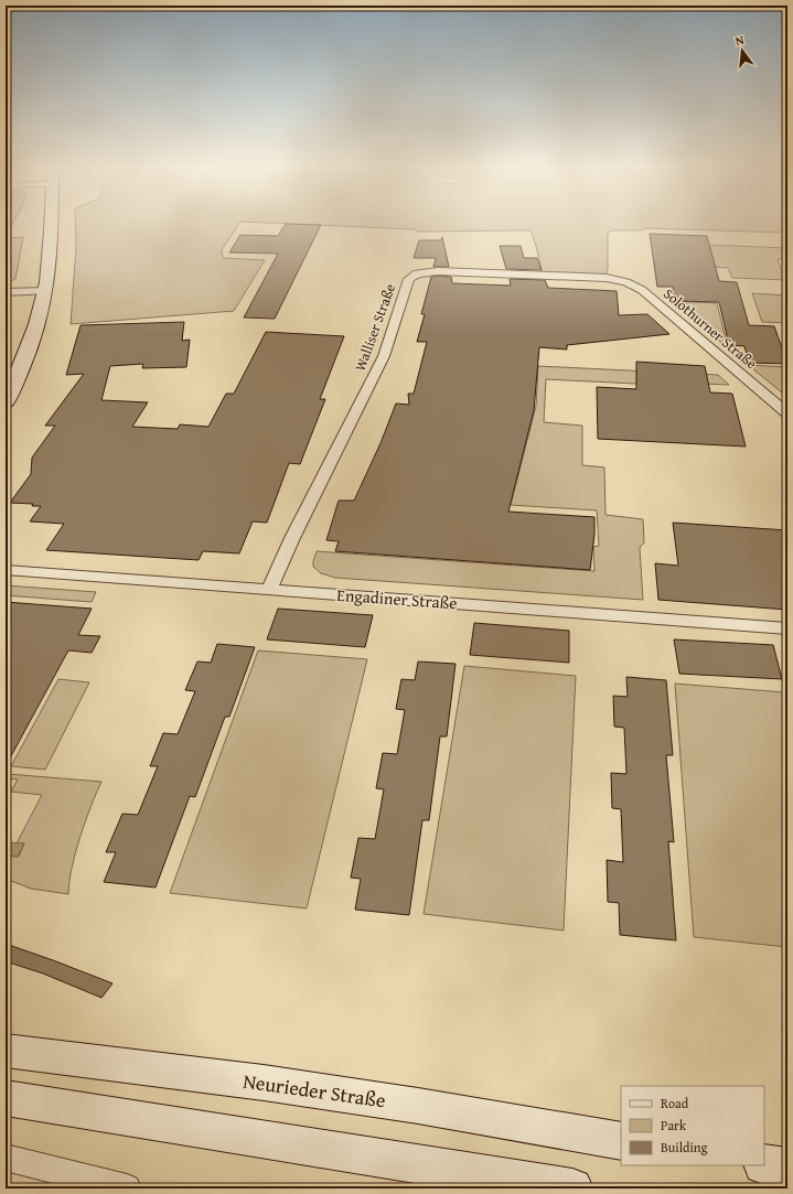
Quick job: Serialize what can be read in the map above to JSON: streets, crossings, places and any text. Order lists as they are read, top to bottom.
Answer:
{
  "streets": {
    "street": [
      "Walliser Straße",
      "Solothurner Straße",
      "Engadiner Straße",
      "Neurieder Straße"
    ]
  },
  "crossings": [
    ["Walliser Straße", "Solothurner Straße"],
    ["Walliser Straße", "Engadiner Straße"]
  ],
  "legend": ["Road", "Park", "Building"],
  "north": "top"
}
